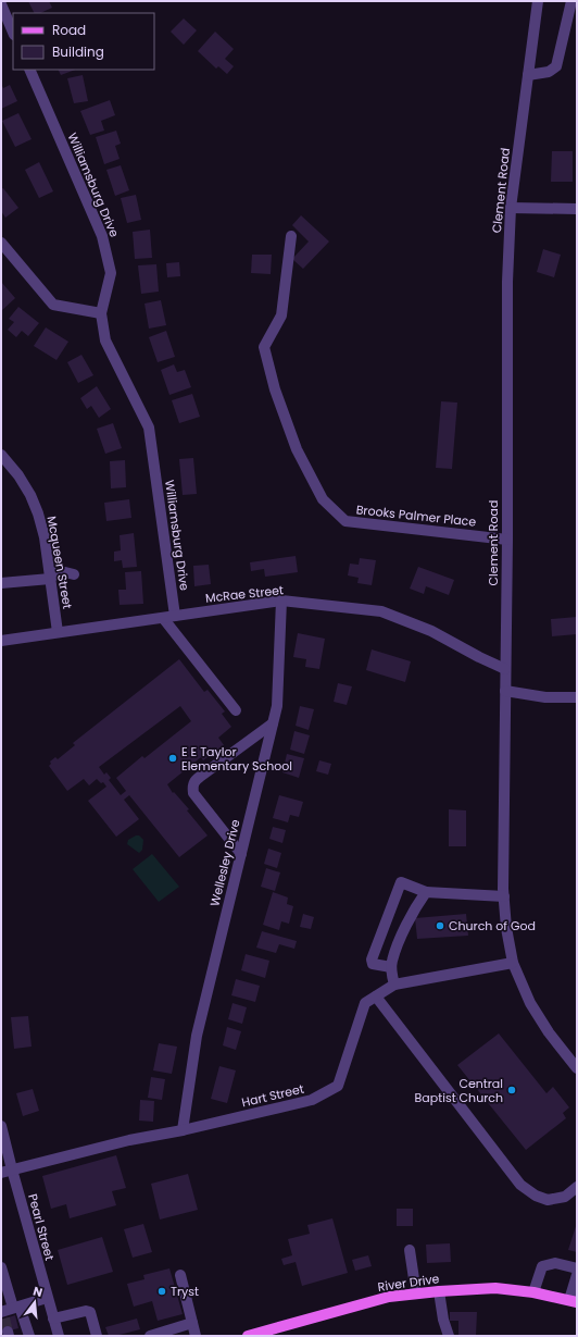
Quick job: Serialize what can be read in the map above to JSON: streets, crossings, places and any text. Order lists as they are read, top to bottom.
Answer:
{
  "streets": {
    "main road": ["River Drive"],
    "street": [
      "Williamsburg Drive",
      "Clement Road",
      "Brooks Palmer Place",
      "Mcqueen Street",
      "McRae Street",
      "Wellesley Drive",
      "Hart Street",
      "Pearl Street"
    ]
  },
  "crossings": [
    ["Williamsburg Drive", "McRae Street"],
    ["Clement Road", "Brooks Palmer Place"],
    ["Clement Road", "McRae Street"],
    ["Clement Road", "Hart Street"],
    ["Mcqueen Street", "McRae Street"],
    ["McRae Street", "Wellesley Drive"],
    ["Wellesley Drive", "Hart Street"],
    ["Hart Street", "Pearl Street"]
  ],
  "places": [
    "E E Taylor Elementary School",
    "Church of God",
    "Central Baptist Church",
    "Tryst"
  ],
  "legend": ["Road", "Building"],
  "north": "top"
}
